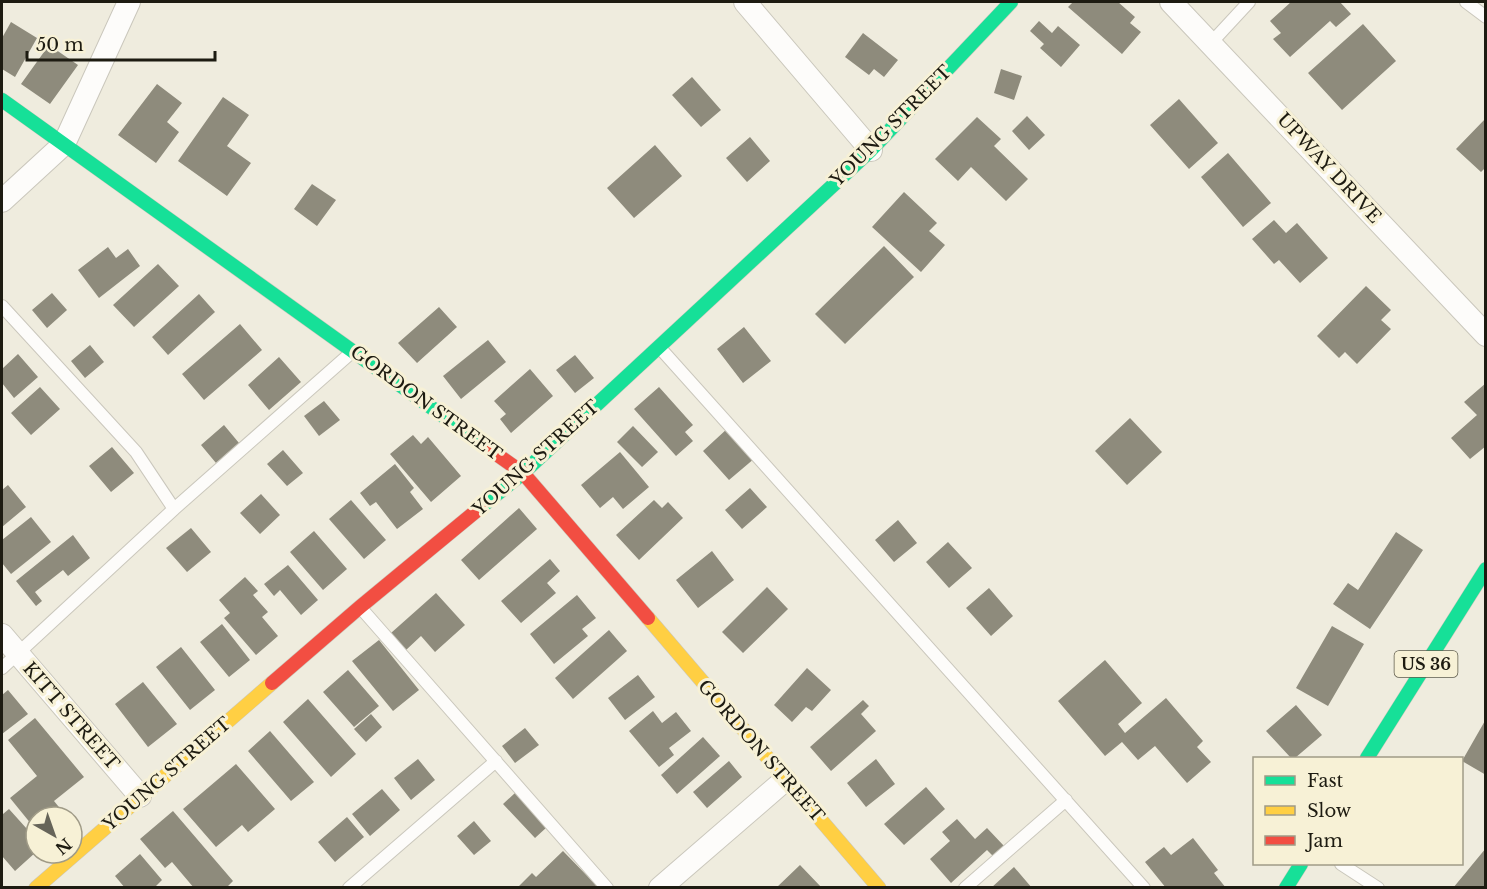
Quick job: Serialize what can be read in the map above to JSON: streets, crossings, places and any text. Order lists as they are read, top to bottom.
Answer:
{
  "streets": {
    "street": [
      "YOUNG STREET",
      "UPWAY DRIVE",
      "GORDON STREET",
      "US 36",
      "KITT STREET"
    ]
  },
  "crossings": [
    ["YOUNG STREET", "GORDON STREET"],
    ["YOUNG STREET", "KITT STREET"]
  ],
  "legend": ["Fast", "Slow", "Jam"],
  "scale_bar": "50 m",
  "north": "bottom right"
}
